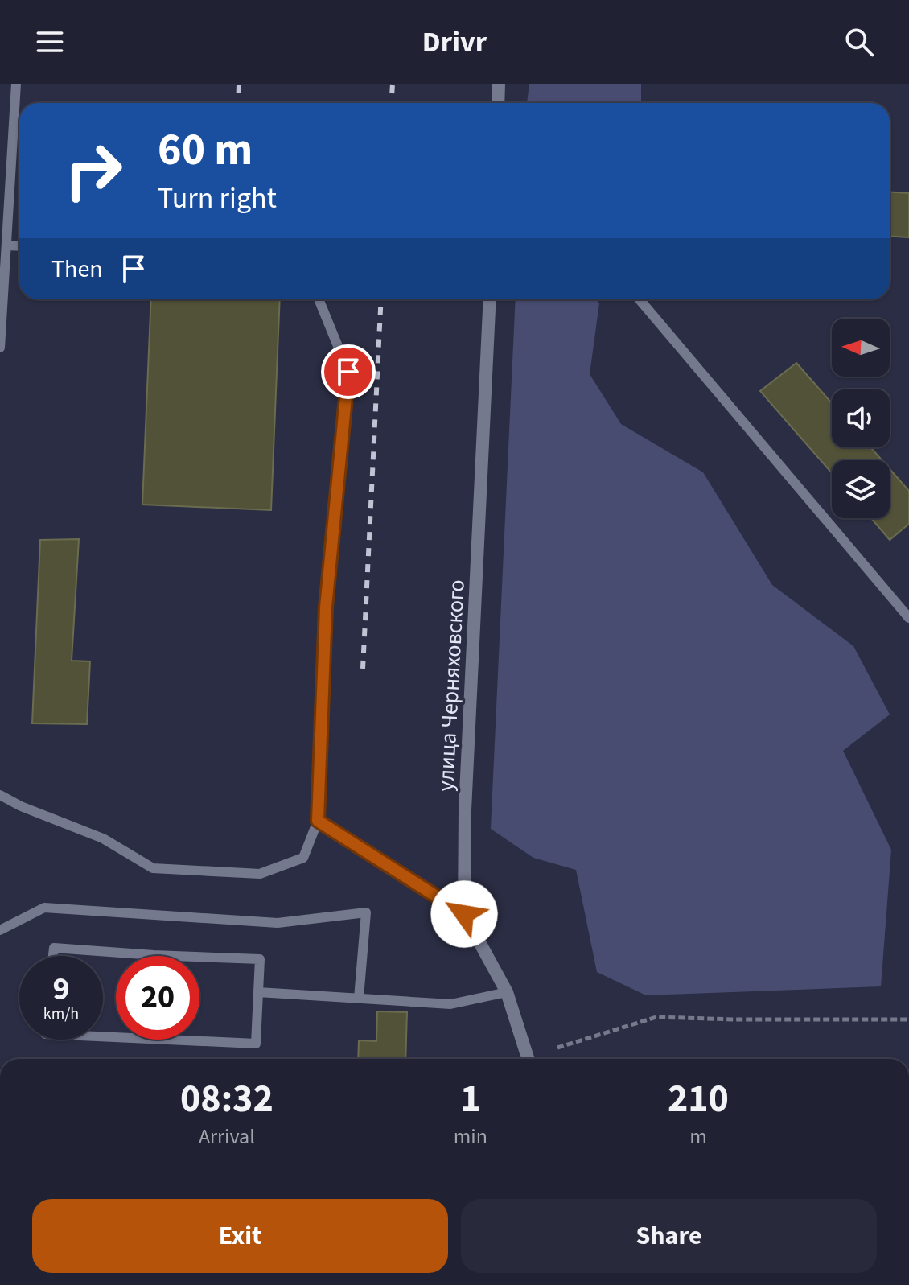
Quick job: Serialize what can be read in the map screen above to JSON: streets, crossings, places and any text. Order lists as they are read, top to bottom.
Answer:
{
  "streets": {
    "street": ["улица Черняховского"]
  },
  "north": "left",
  "page": {
    "header": "Drivr",
    "turn": ["60 m", "Turn right"],
    "then": "Then",
    "speed": "9 km/h",
    "limit": "20",
    "eta": [
      "08:32",
      "Arrival",
      "1",
      "min",
      "210",
      "m"
    ],
    "buttons": ["Exit", "Share"]
  }
}
